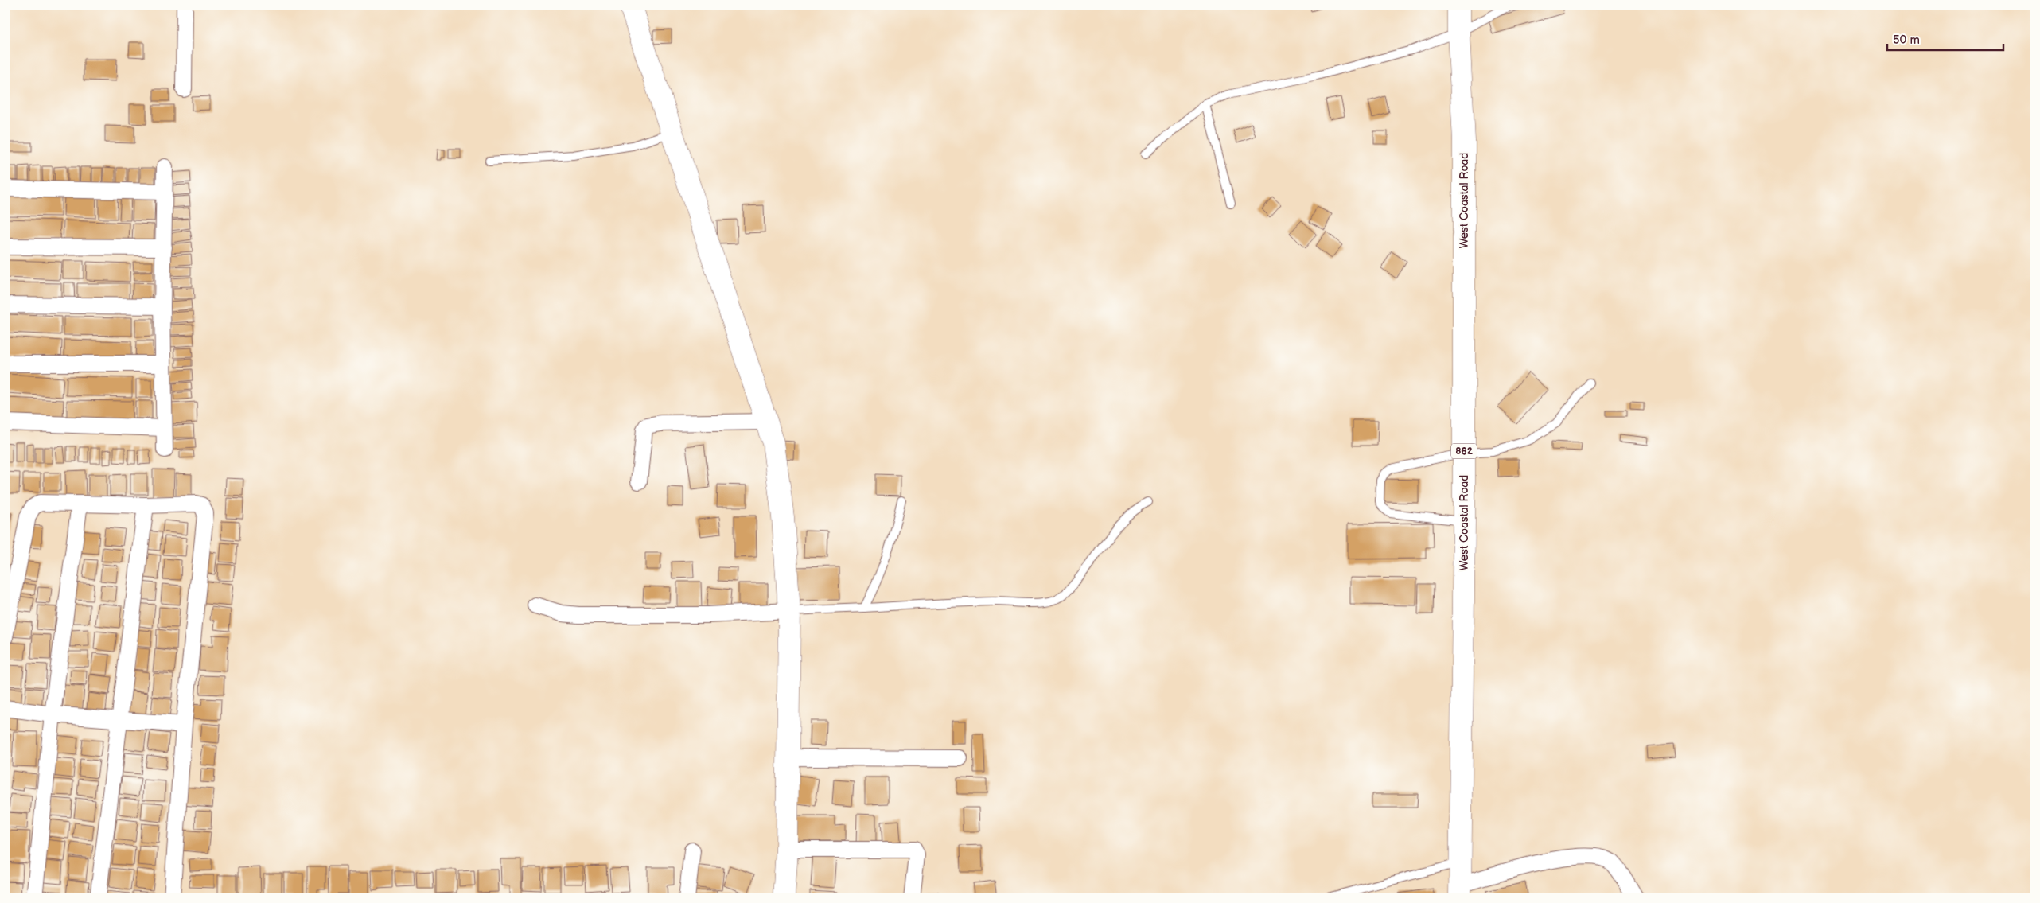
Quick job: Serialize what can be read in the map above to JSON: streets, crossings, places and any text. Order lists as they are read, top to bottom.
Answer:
{
  "streets": {
    "street": ["West Coastal Road", "862"]
  },
  "scale_bar": "50 m"
}
